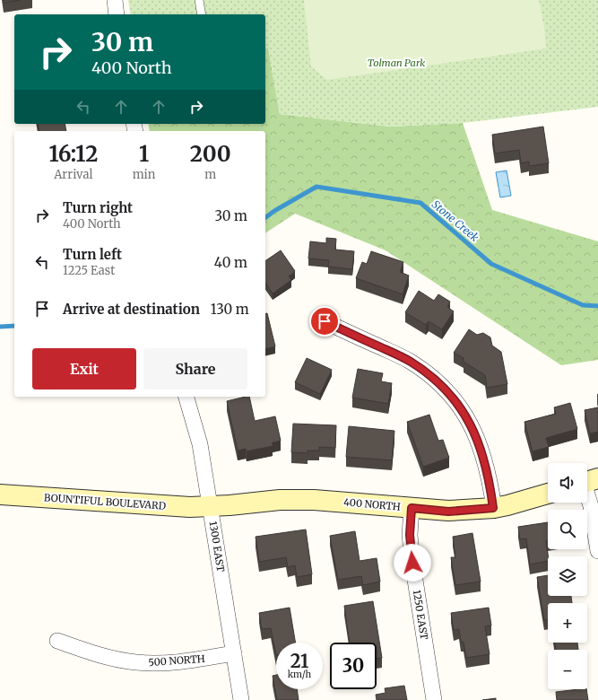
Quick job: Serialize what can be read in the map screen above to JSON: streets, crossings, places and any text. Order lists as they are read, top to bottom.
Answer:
{
  "streets": {
    "main road": ["BOUNTIFUL BOULEVARD", "400 NORTH"],
    "street": ["1300 EAST", "1250 EAST", "500 NORTH"]
  },
  "crossings": [
    ["BOUNTIFUL BOULEVARD", "400 NORTH"],
    ["BOUNTIFUL BOULEVARD", "1300 EAST"],
    ["400 NORTH", "1300 EAST"],
    ["400 NORTH", "1250 EAST"],
    ["1300 EAST", "500 NORTH"]
  ],
  "water": ["Stone Creek"],
  "parks": ["Tolman Park"],
  "page": {
    "turn": ["30 m", "400 North"],
    "eta": [
      "16:12",
      "Arrival",
      "1",
      "min",
      "200",
      "m"
    ],
    "list": [
      {
        "name": "Turn right",
        "note": "400 North",
        "value": "30 m"
      },
      {
        "name": "Turn left",
        "note": "1225 East",
        "value": "40 m"
      },
      {
        "name": "Arrive at destination",
        "value": "130 m"
      }
    ],
    "buttons": ["Exit", "Share"],
    "map_buttons": ["+", "−"],
    "speed": "21 km/h",
    "limit": "30"
  }
}
